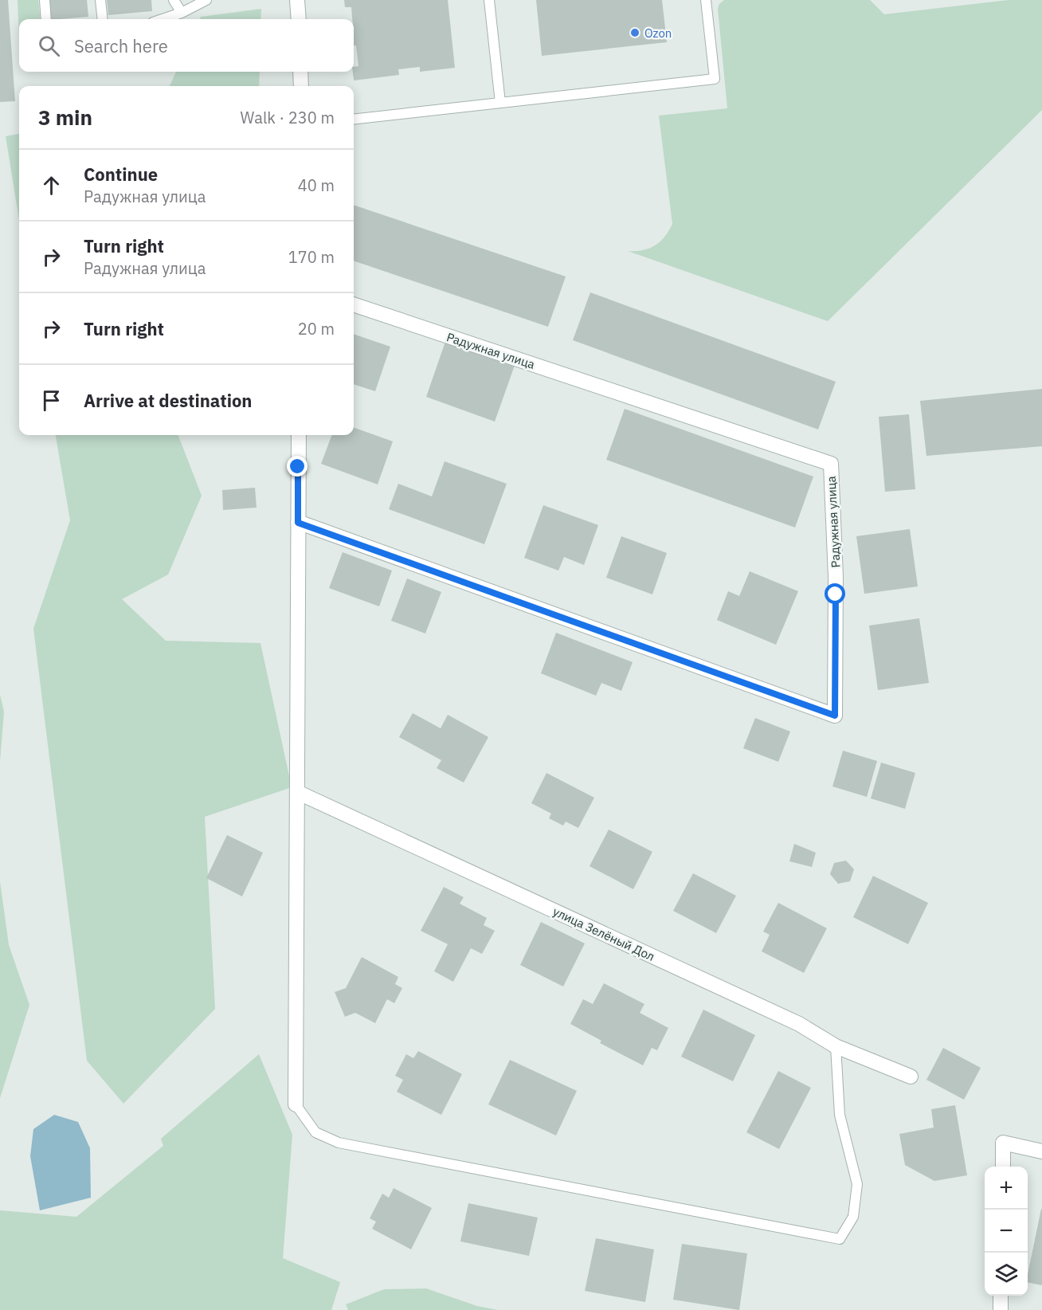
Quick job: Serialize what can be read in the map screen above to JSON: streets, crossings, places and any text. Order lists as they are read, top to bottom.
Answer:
{
  "streets": {
    "street": ["Радужная улица", "улица Зелёный Дол"]
  },
  "places": ["Ozon"],
  "page": {
    "search": "Search here",
    "heading": ["3 min", "Walk · 230 m"],
    "list": [
      ["Continue", "Радужная улица", "40 m"],
      ["Turn right", "Радужная улица", "170 m"],
      ["Turn right", "20 m"],
      "Arrive at destination"
    ],
    "map_buttons": ["+", "−"]
  }
}
